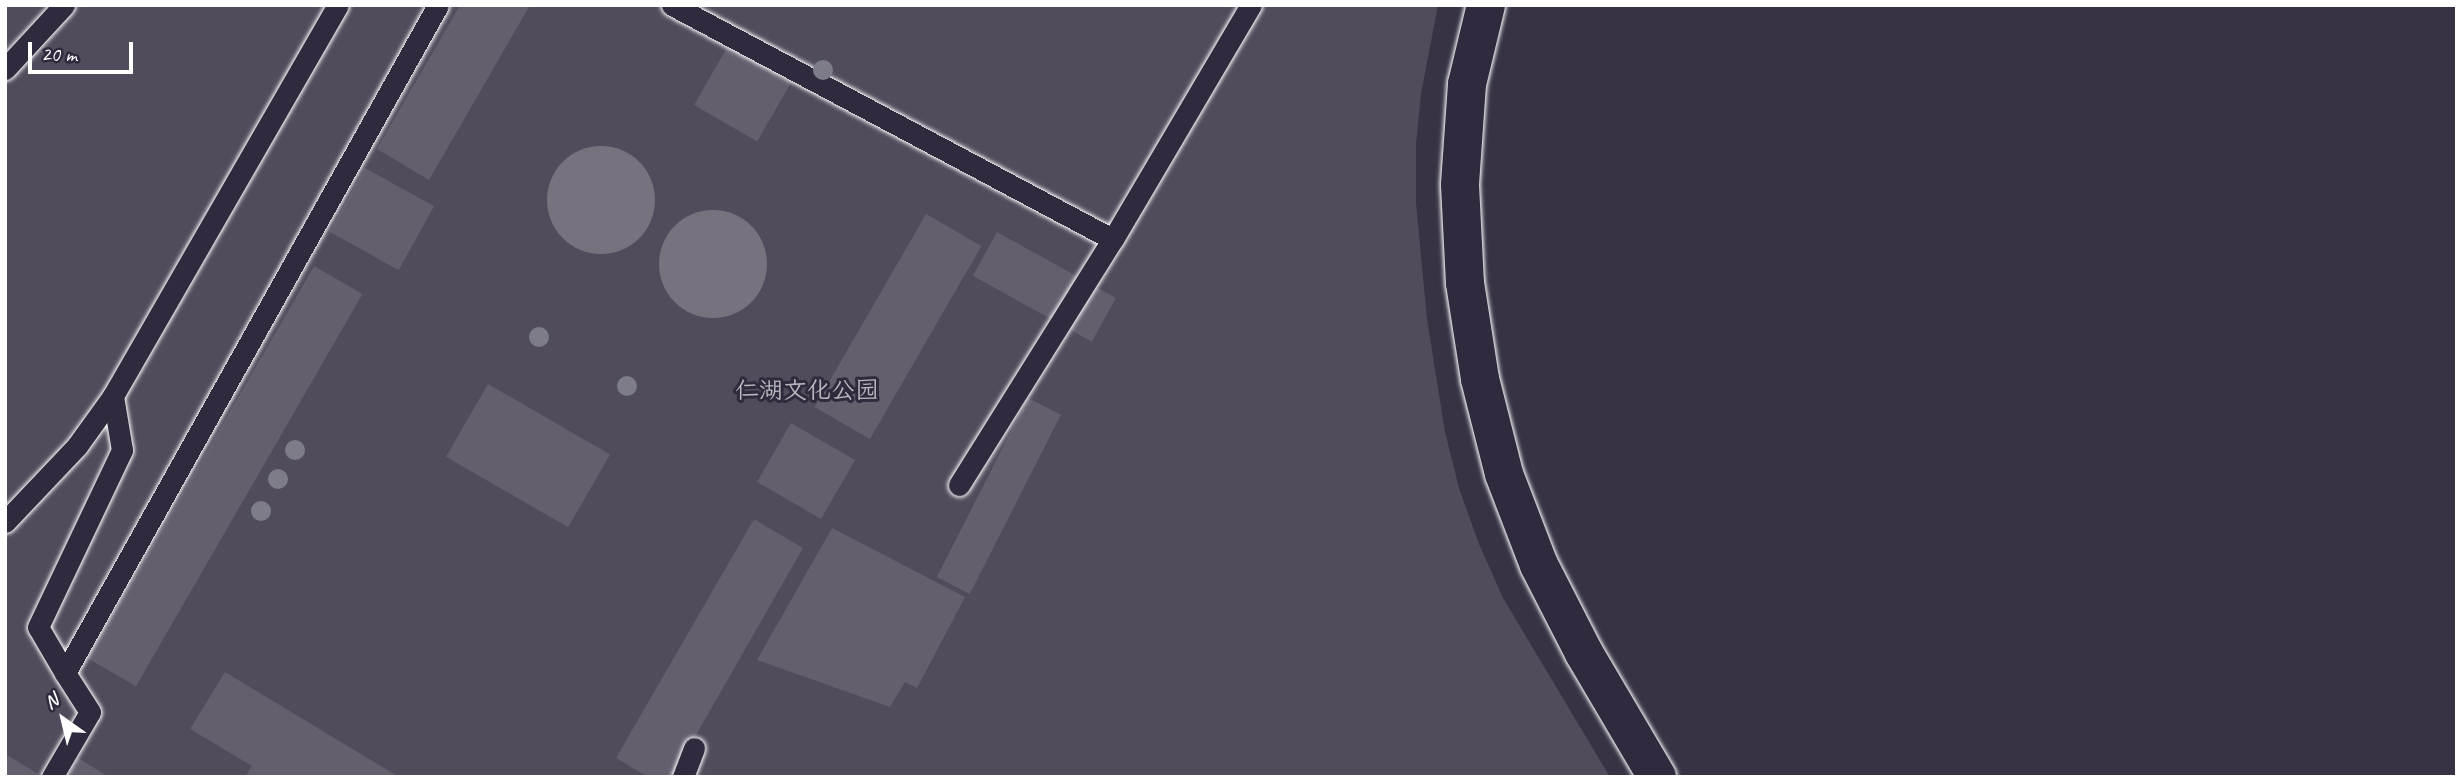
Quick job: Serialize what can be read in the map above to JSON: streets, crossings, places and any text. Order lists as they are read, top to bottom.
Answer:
{
  "parks": ["仁湖文化公园"],
  "scale_bar": "20 m",
  "north": "top left"
}
